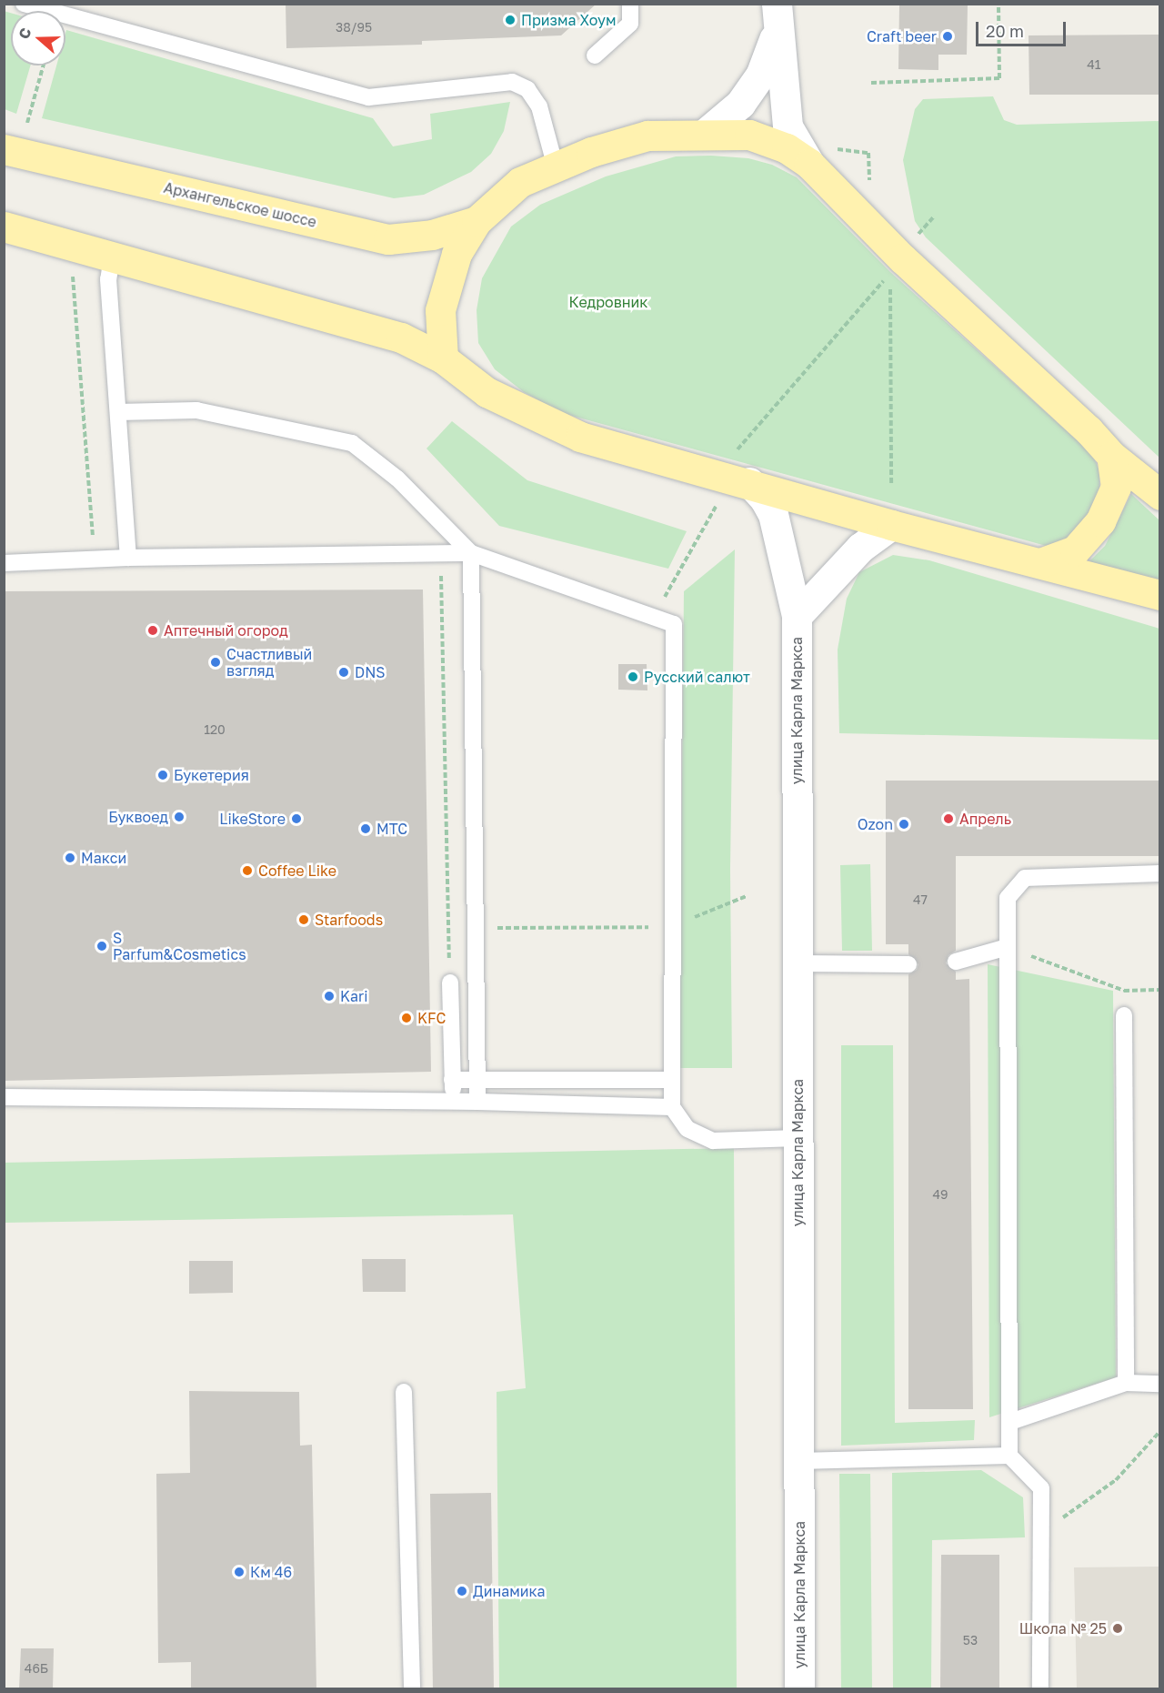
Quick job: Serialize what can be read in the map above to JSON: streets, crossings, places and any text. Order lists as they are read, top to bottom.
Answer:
{
  "streets": {
    "main road": ["Архангельское шоссе"],
    "street": ["улица Карла Маркса"]
  },
  "parks": ["Кедровник"],
  "places": [
    "Призма Хоум",
    "Craft beer",
    "Аптечный огород",
    "Счастливый взгляд",
    "DNS",
    "Русский салют",
    "Букетерия",
    "Буквоед",
    "LikeStore",
    "Апрель",
    "Ozon",
    "МТС",
    "Макси",
    "Coffee Like",
    "Starfoods",
    "S Parfum&Cosmetics",
    "Kari",
    "KFC",
    "Км 46",
    "Динамика",
    "Школа № 25"
  ],
  "house_numbers": [
    "38/95",
    "41",
    "120",
    "47",
    "49",
    "53",
    "46Б"
  ],
  "scale_bar": "20 m",
  "north": "left"
}
